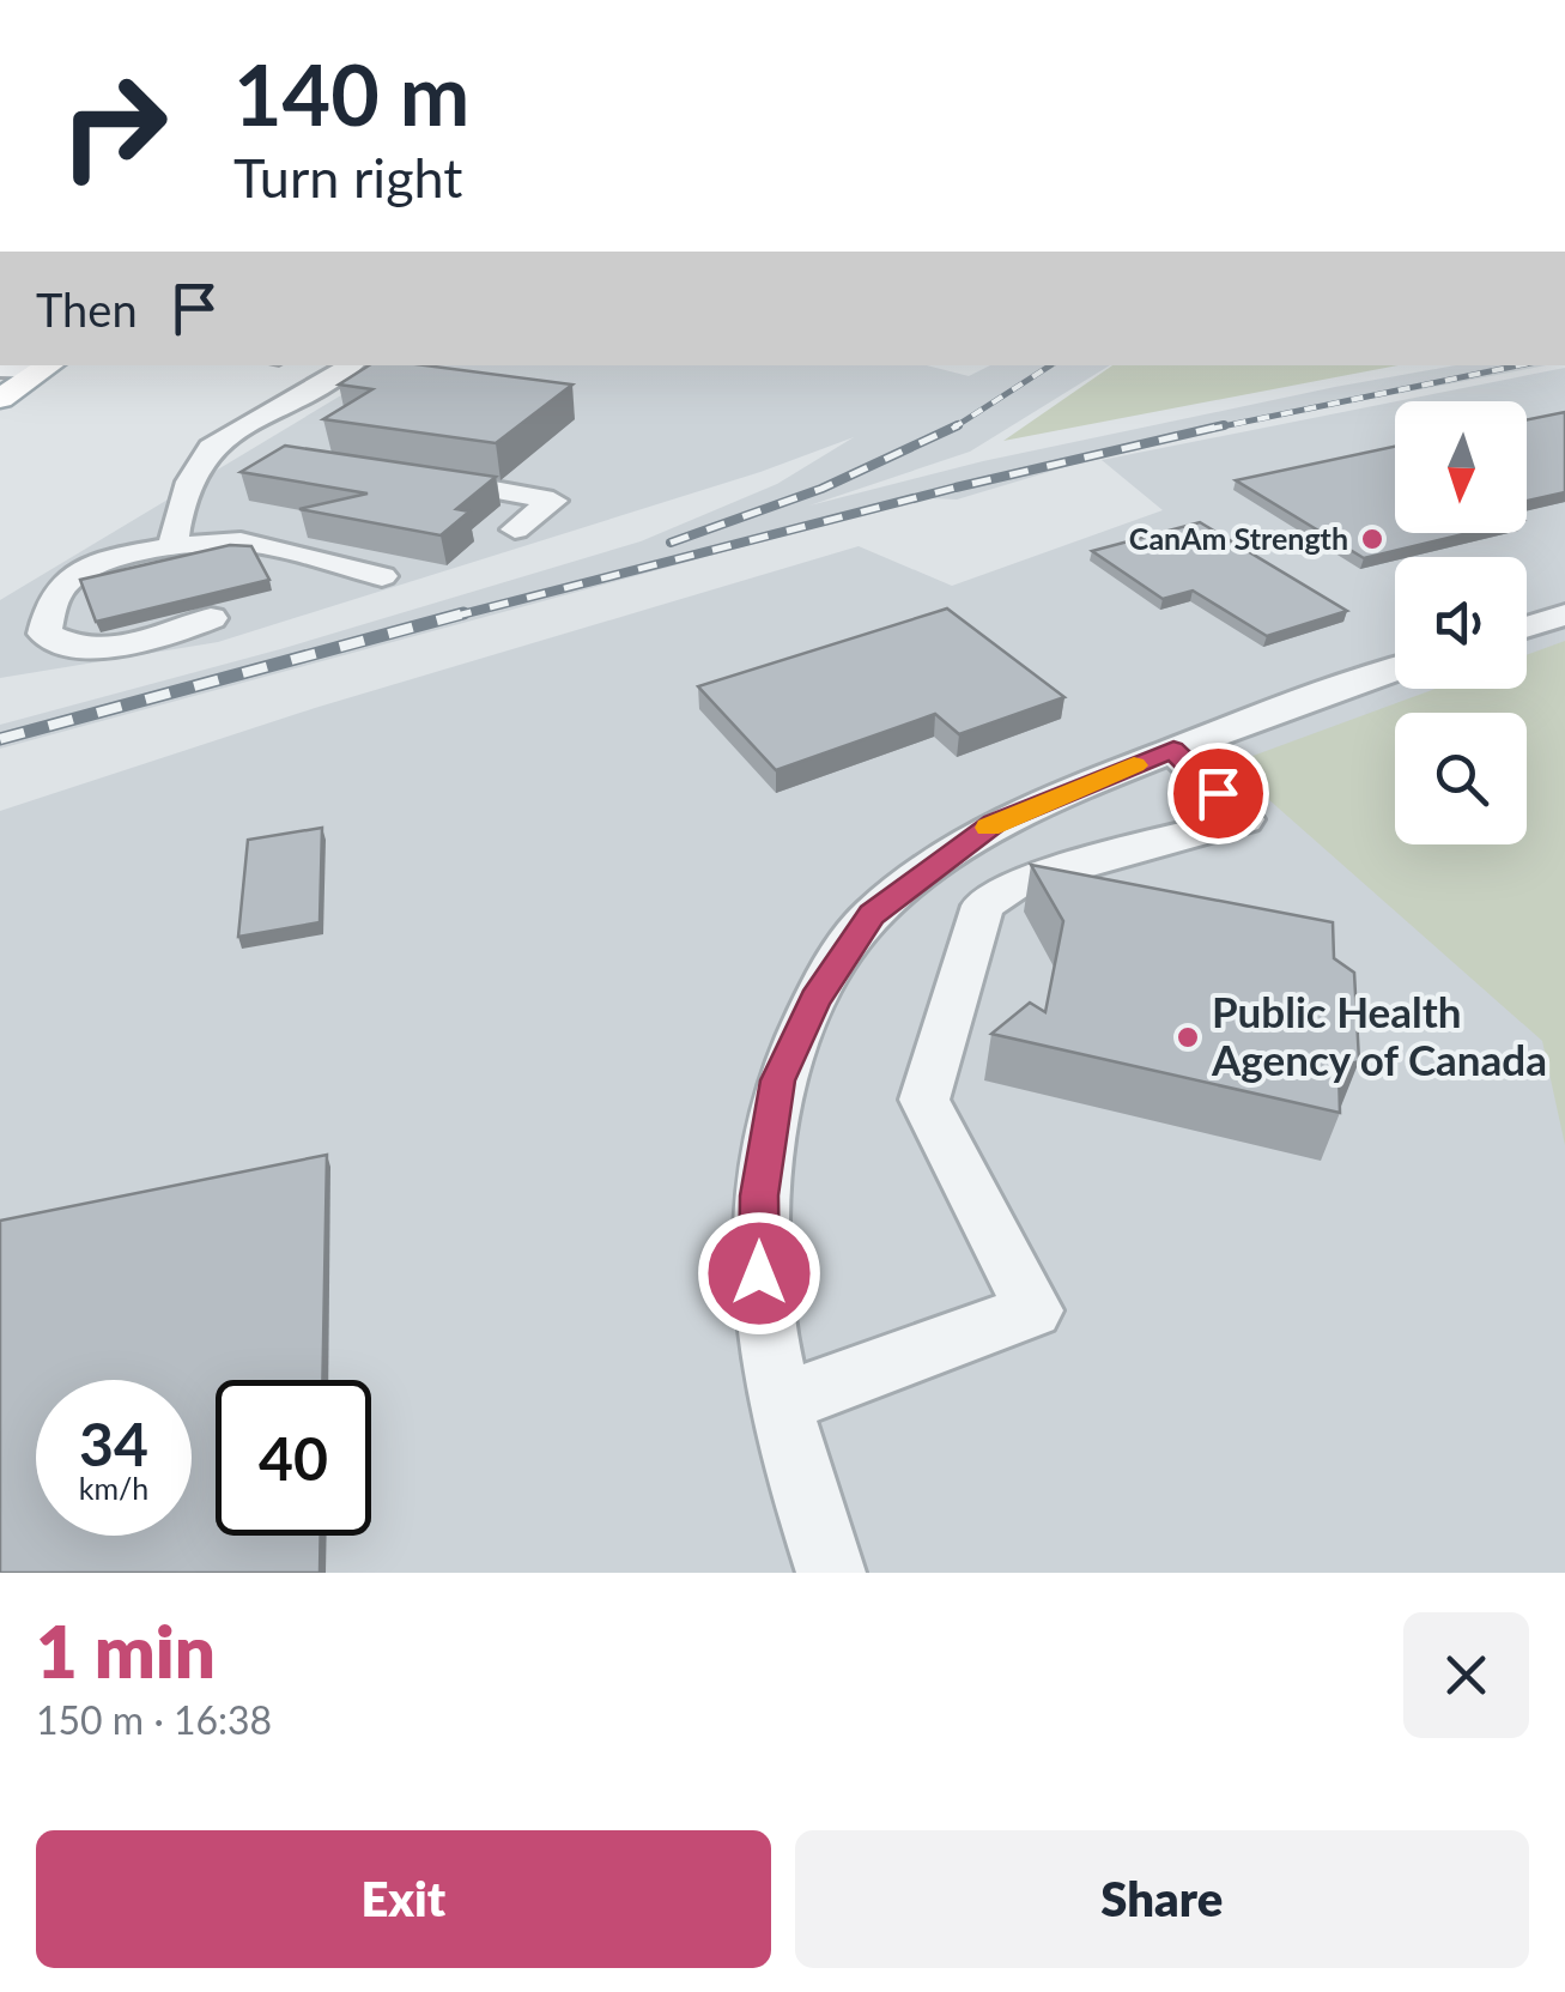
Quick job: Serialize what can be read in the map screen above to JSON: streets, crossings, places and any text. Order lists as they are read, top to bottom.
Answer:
{
  "places": ["CanAm Strength", "Public Health Agency of Canada"],
  "north": "bottom",
  "page": {
    "turn": ["140 m", "Turn right"],
    "then": "Then",
    "speed": "34 km/h",
    "limit": "40",
    "heading": ["1 min", "150 m · 16:38"],
    "buttons": ["Exit", "Share"]
  }
}
